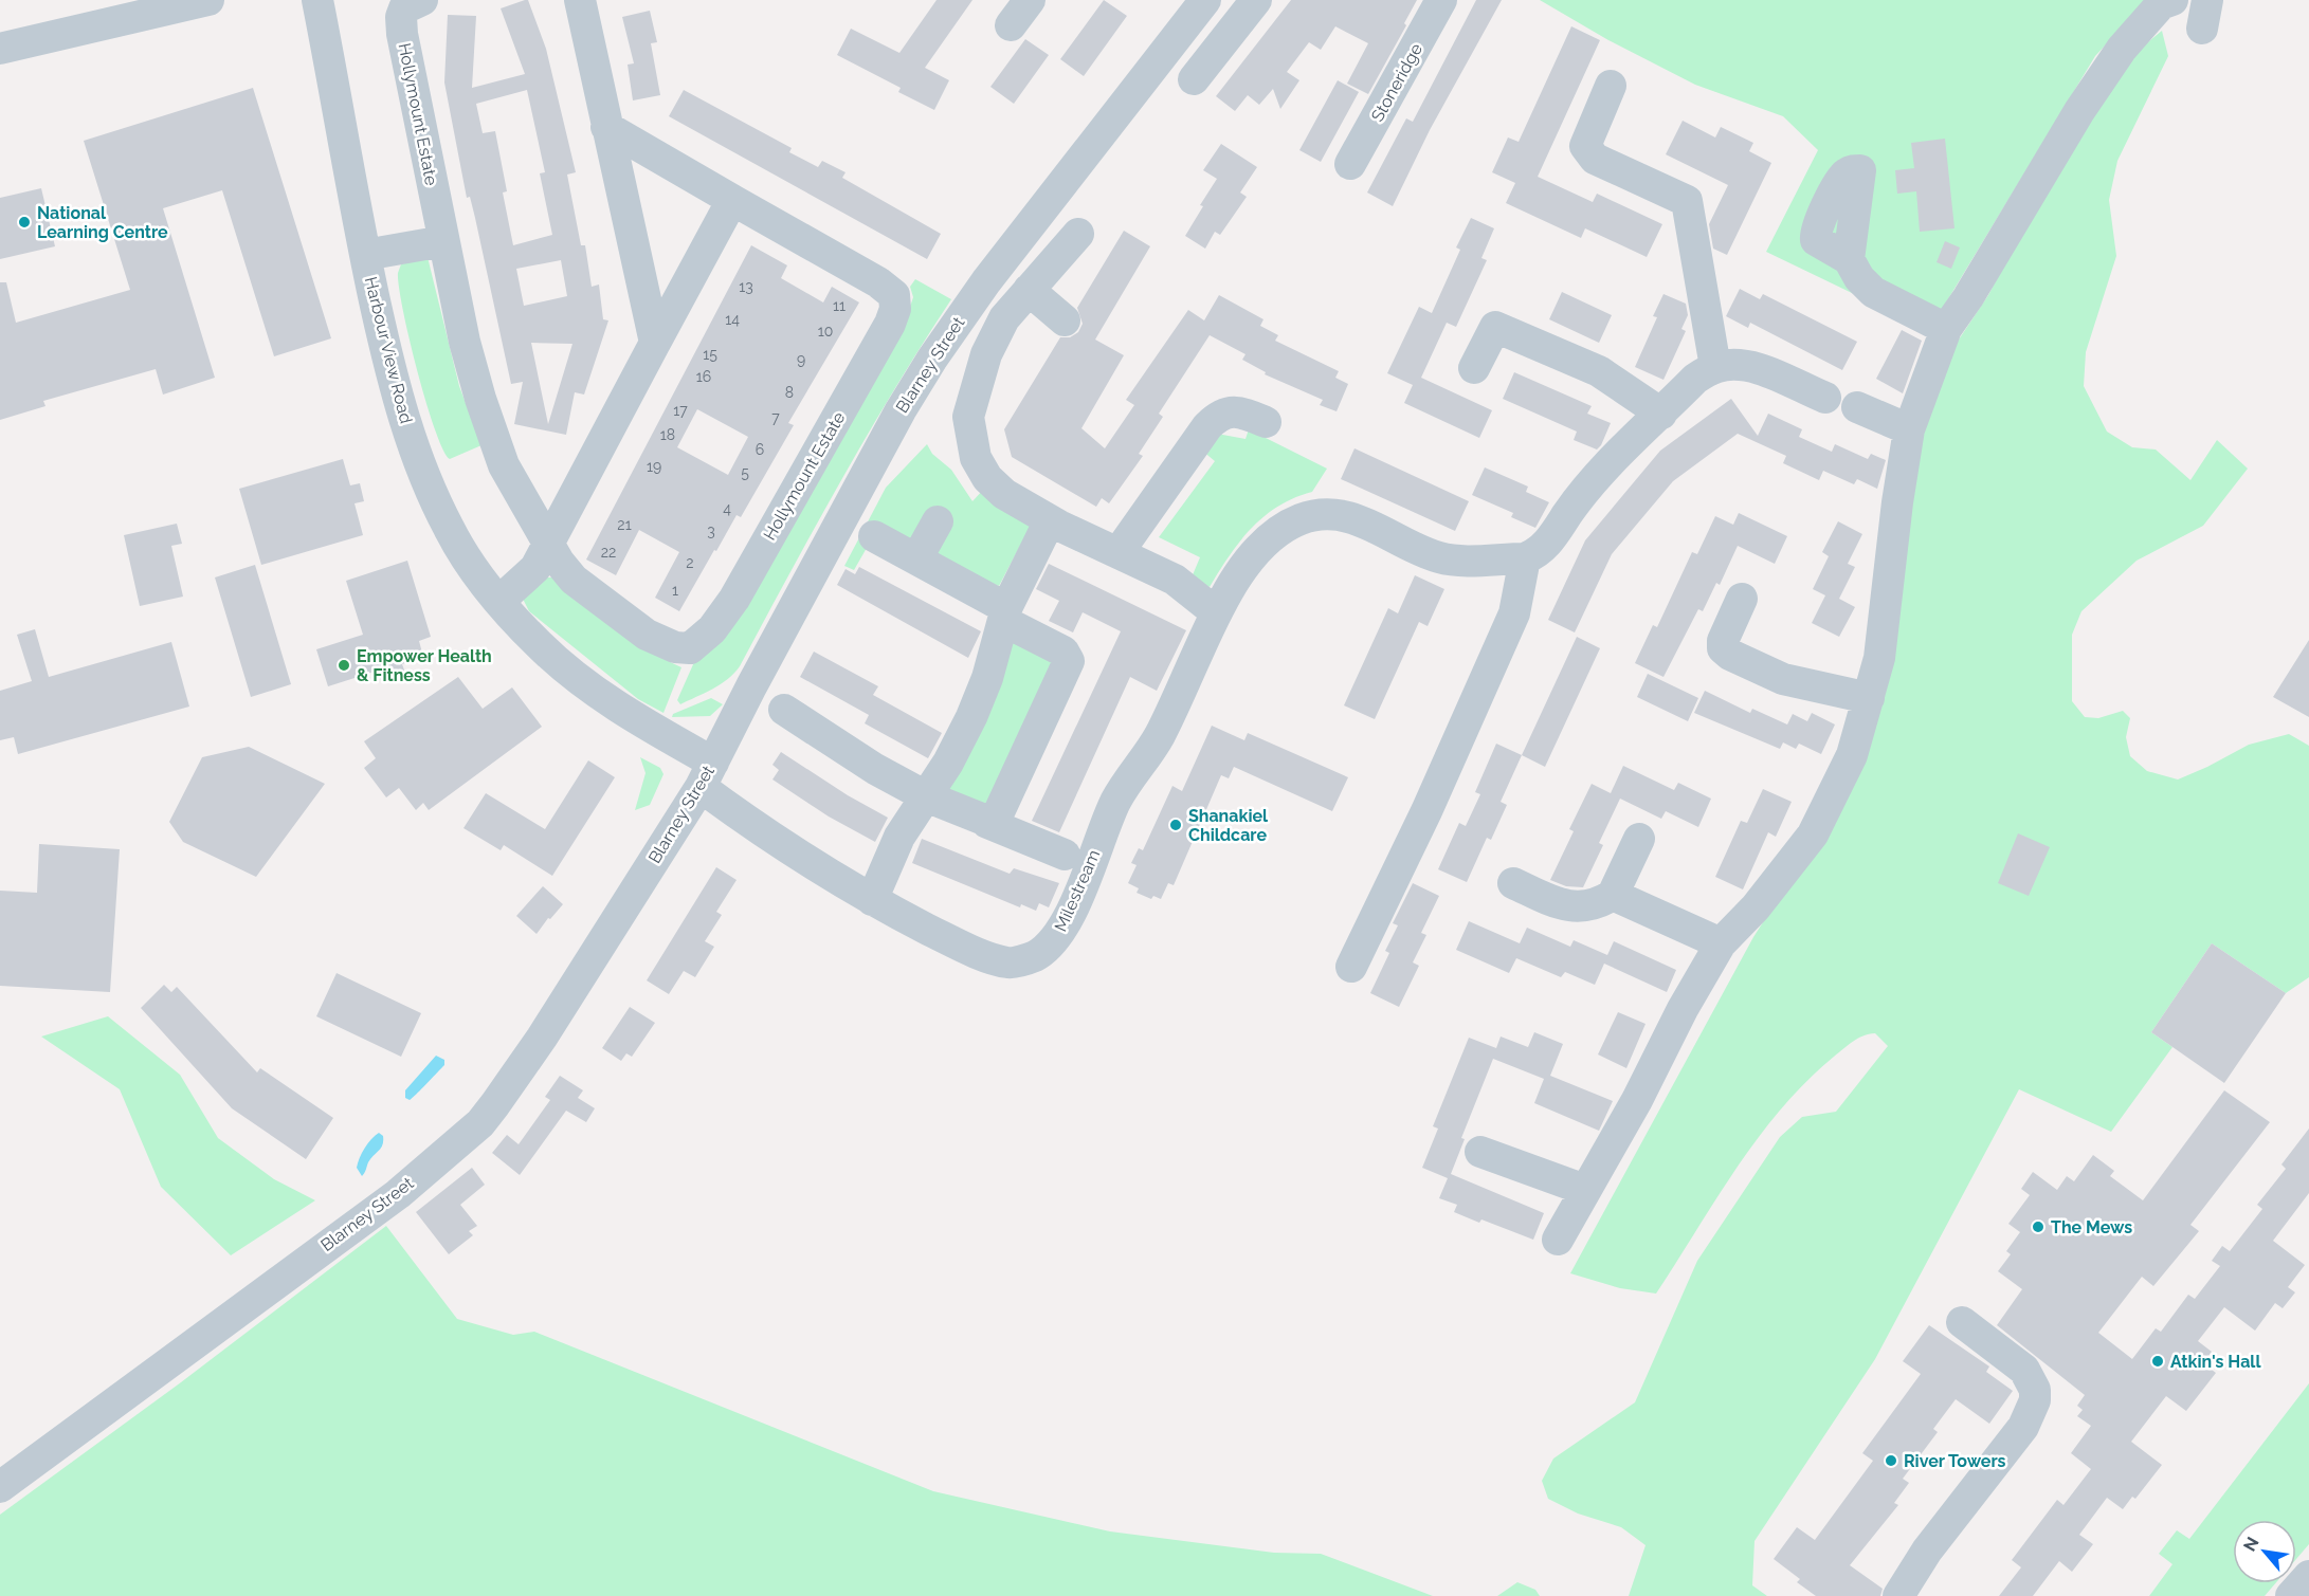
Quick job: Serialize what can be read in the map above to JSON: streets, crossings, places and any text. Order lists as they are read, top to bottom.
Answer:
{
  "streets": {
    "street": [
      "Stoneridge",
      "Hollymount Estate",
      "Harbour View Road",
      "Blarney Street",
      "Milestream"
    ]
  },
  "crossings": [
    ["Harbour View Road", "Blarney Street"],
    ["Harbour View Road", "Milestream"],
    ["Blarney Street", "Milestream"]
  ],
  "places": [
    "National Learning Centre",
    "Empower Health & Fitness",
    "Shanakiel Childcare",
    "The Mews",
    "Atkin's Hall",
    "River Towers"
  ],
  "house_numbers": [
    "13",
    "11",
    "14",
    "10",
    "15",
    "9",
    "16",
    "8",
    "17",
    "7",
    "18",
    "6",
    "19",
    "5",
    "4",
    "21",
    "3",
    "22",
    "2",
    "1"
  ],
  "north": "top left"
}
